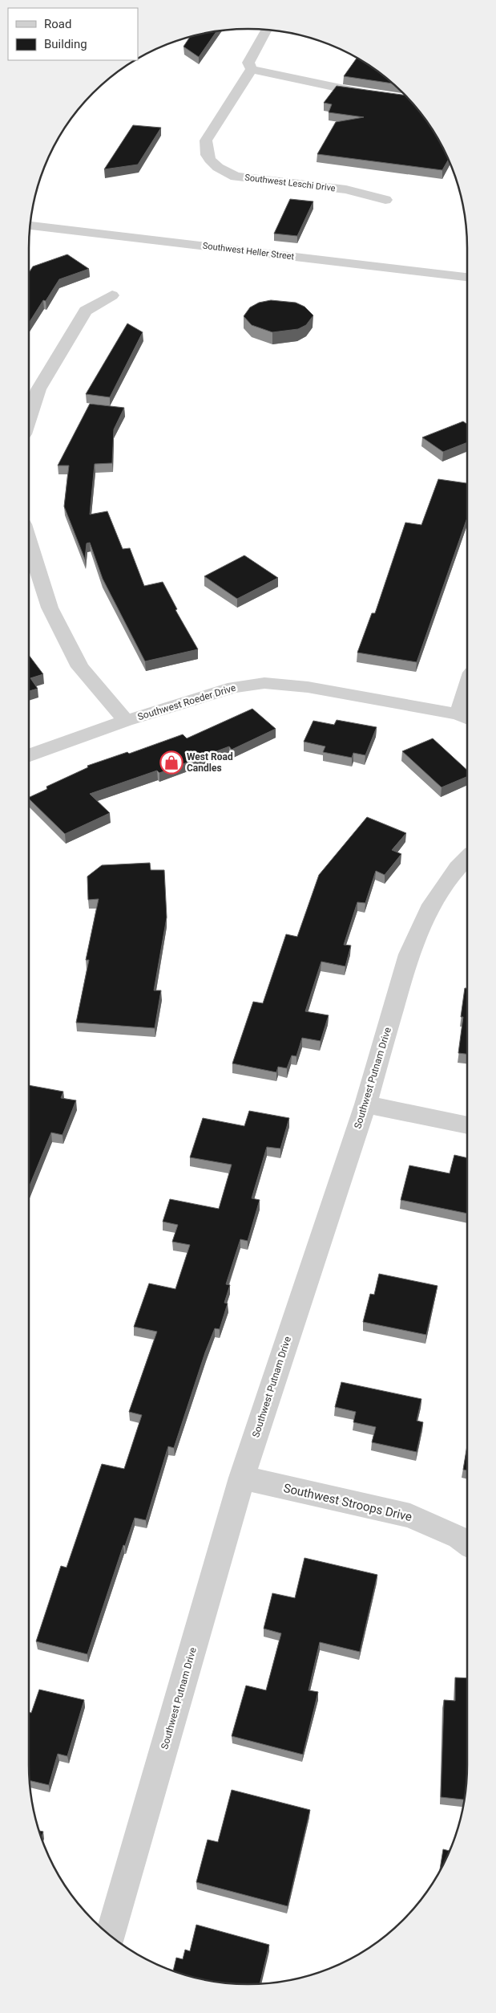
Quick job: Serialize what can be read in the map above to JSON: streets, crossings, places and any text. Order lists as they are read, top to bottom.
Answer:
{
  "streets": {
    "street": [
      "Southwest Leschi Drive",
      "Southwest Heller Street",
      "Southwest Roeder Drive",
      "Southwest Putnam Drive",
      "Southwest Stroops Drive"
    ]
  },
  "crossings": [
    ["Southwest Putnam Drive", "Southwest Stroops Drive"]
  ],
  "places": {
    "shop": ["West Road Candles"]
  },
  "legend": ["Road", "Building"]
}
